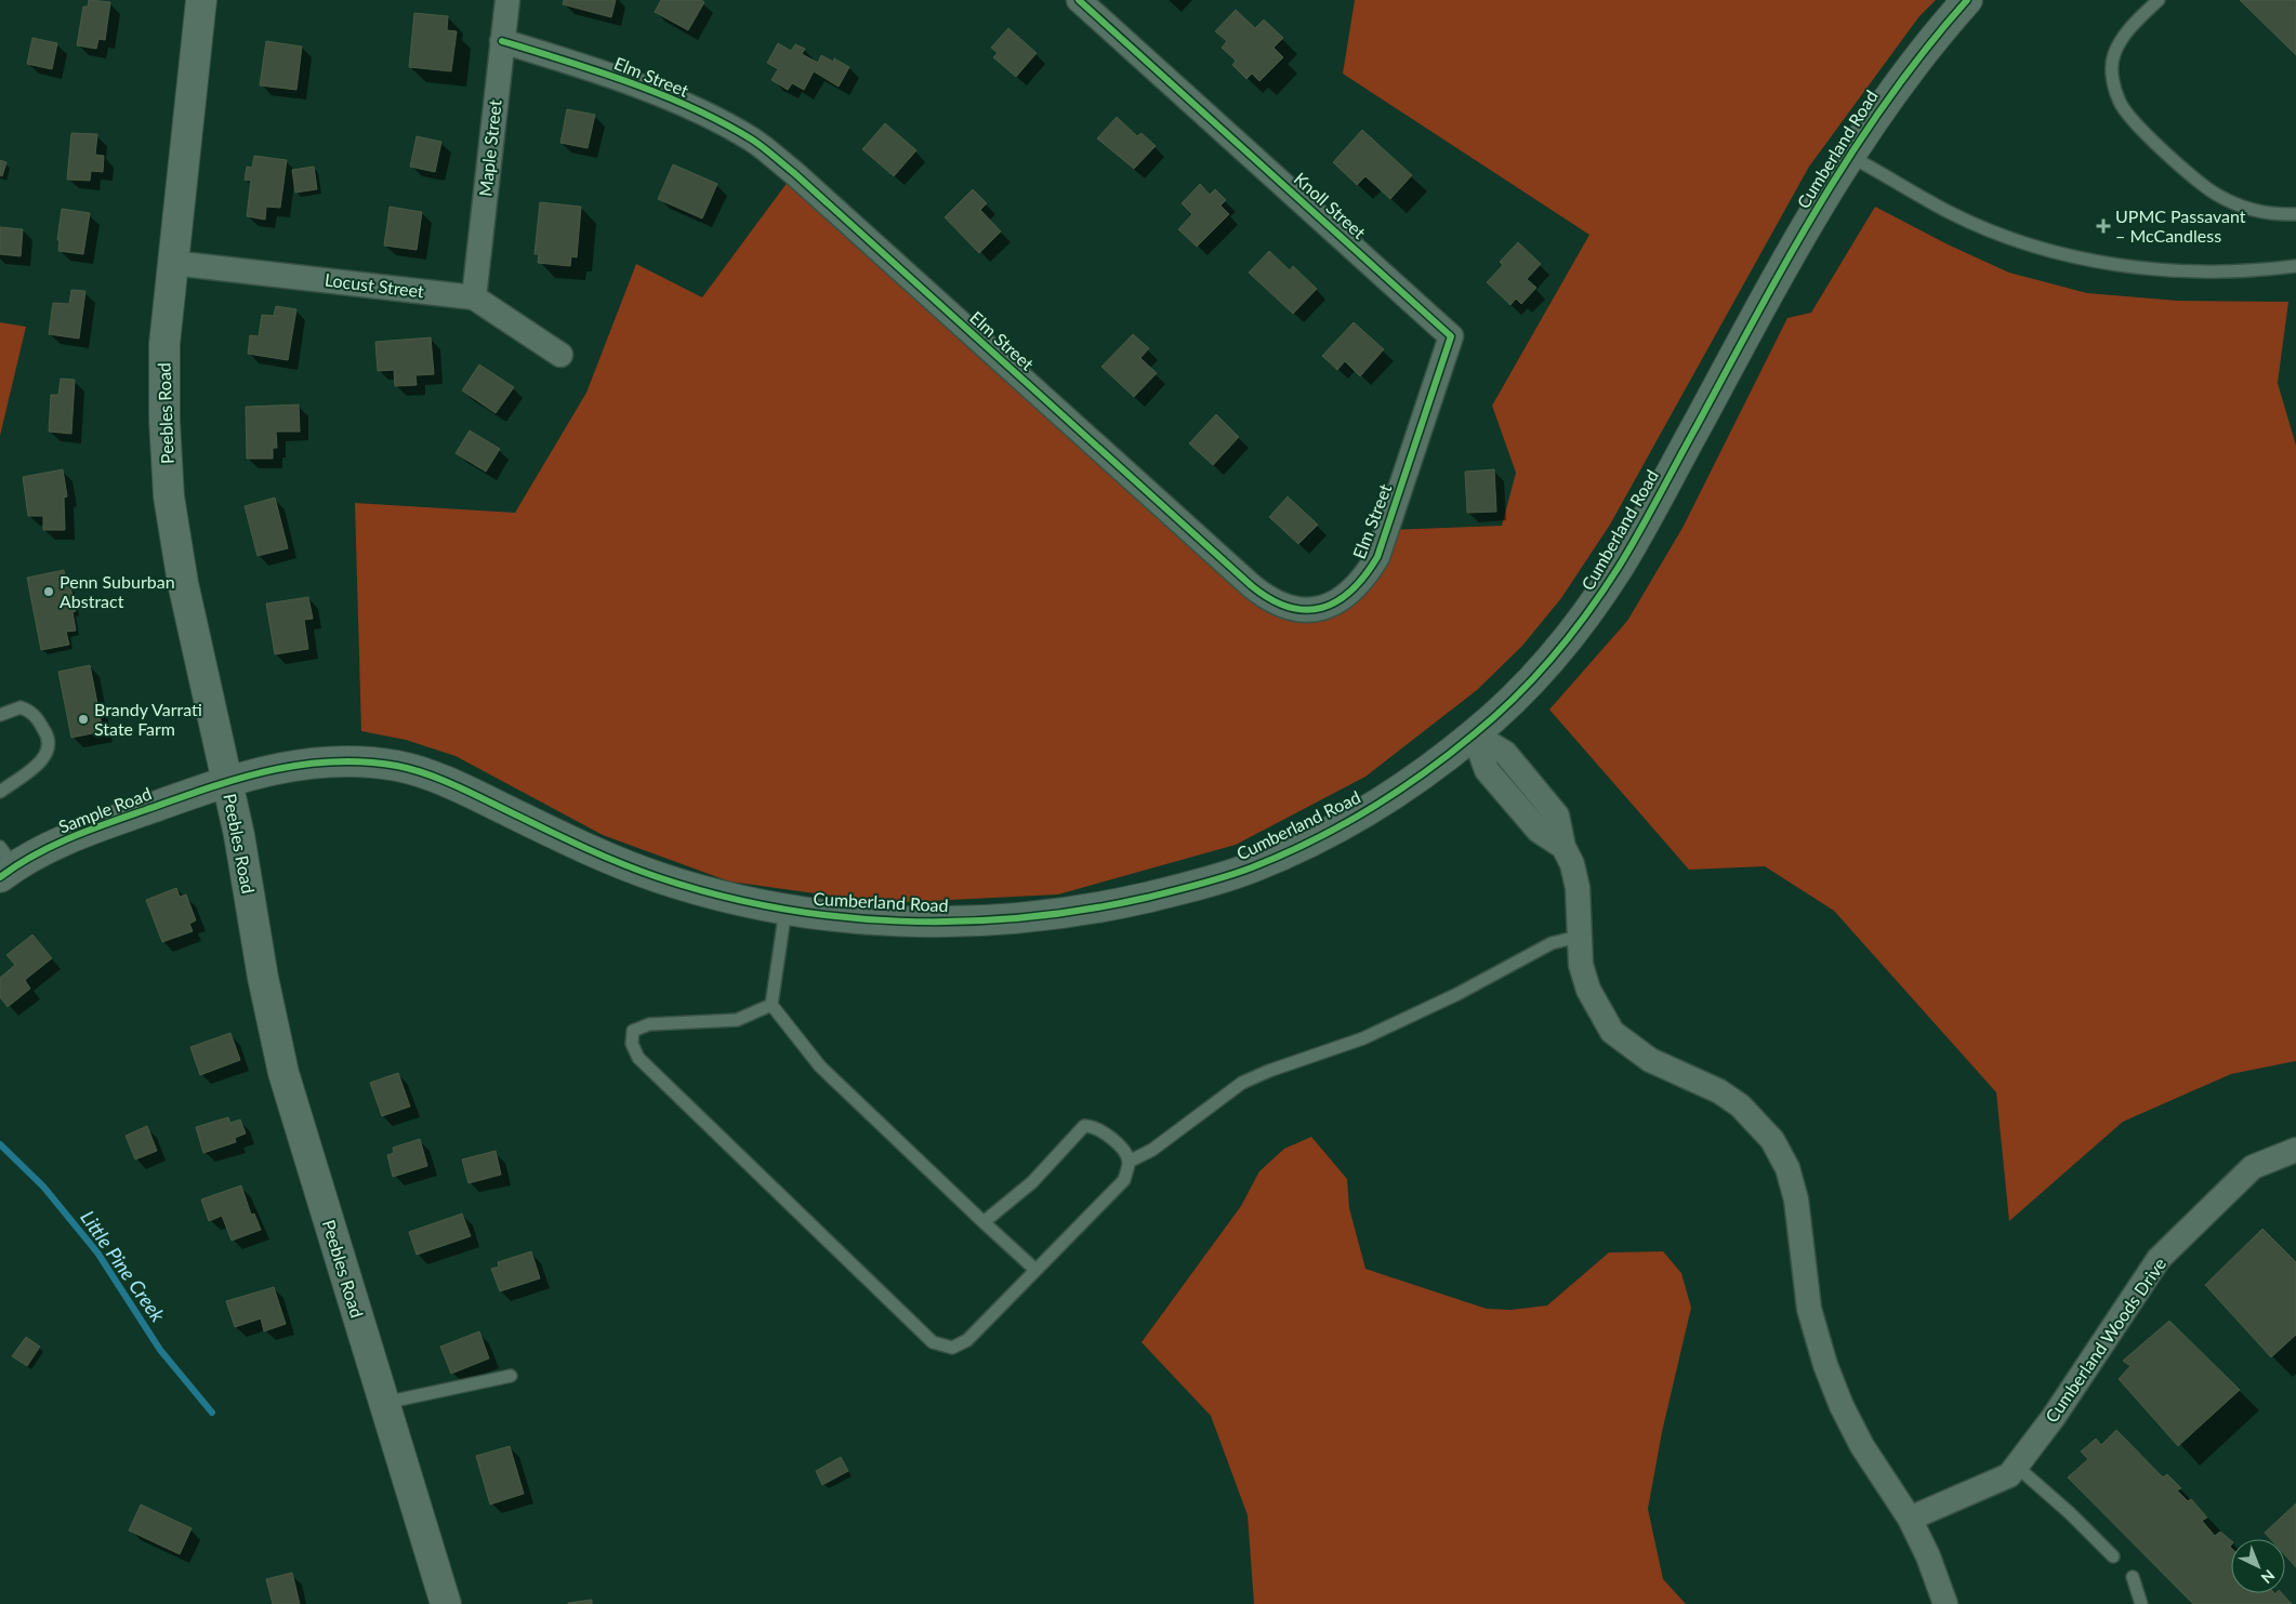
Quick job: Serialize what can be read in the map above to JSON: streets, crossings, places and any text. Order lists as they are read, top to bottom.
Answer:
{
  "streets": {
    "street": [
      "Elm Street",
      "Maple Street",
      "Cumberland Road",
      "Knoll Street",
      "Locust Street",
      "Peebles Road",
      "Sample Road",
      "Cumberland Woods Drive"
    ]
  },
  "crossings": [
    ["Elm Street", "Maple Street"],
    ["Elm Street", "Knoll Street"],
    ["Maple Street", "Locust Street"],
    ["Cumberland Road", "Peebles Road"],
    ["Cumberland Road", "Sample Road"],
    ["Locust Street", "Peebles Road"],
    ["Peebles Road", "Sample Road"]
  ],
  "water": ["Little Pine Creek"],
  "places": {
    "health": ["UPMC Passavant – McCandless"],
    "other": ["Penn Suburban Abstract", "Brandy Varrati State Farm"]
  },
  "north": "bottom right"
}
